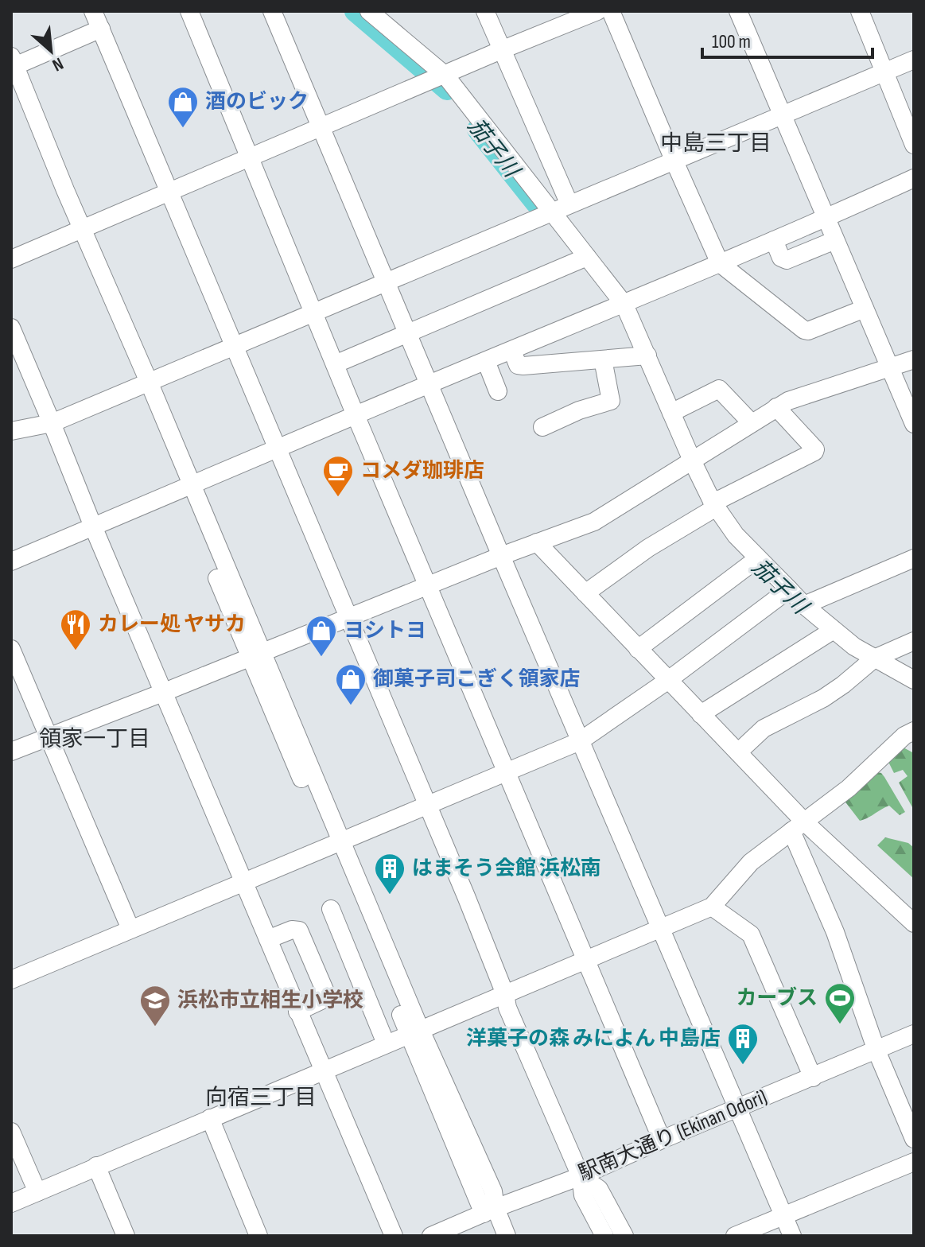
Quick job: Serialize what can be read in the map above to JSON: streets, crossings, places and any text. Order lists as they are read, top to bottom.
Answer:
{
  "streets": {
    "street": ["駅南大通り (Ekinan Odori)"]
  },
  "districts": ["中島三丁目", "領家一丁目", "向宿三丁目"],
  "water": ["茄子川"],
  "places": {
    "shop": ["酒のビック", "ヨシトヨ", "御菓子司こぎく領家店"],
    "cafe": ["コメダ珈琲店"],
    "restaurant": ["カレー処 ヤサカ"],
    "building": ["はまそう会館 浜松南", "洋菓子の森 みによん 中島店"],
    "sports": ["カーブス"],
    "school or university": ["浜松市立相生小学校"]
  },
  "scale_bar": "100 m",
  "north": "bottom right"
}
